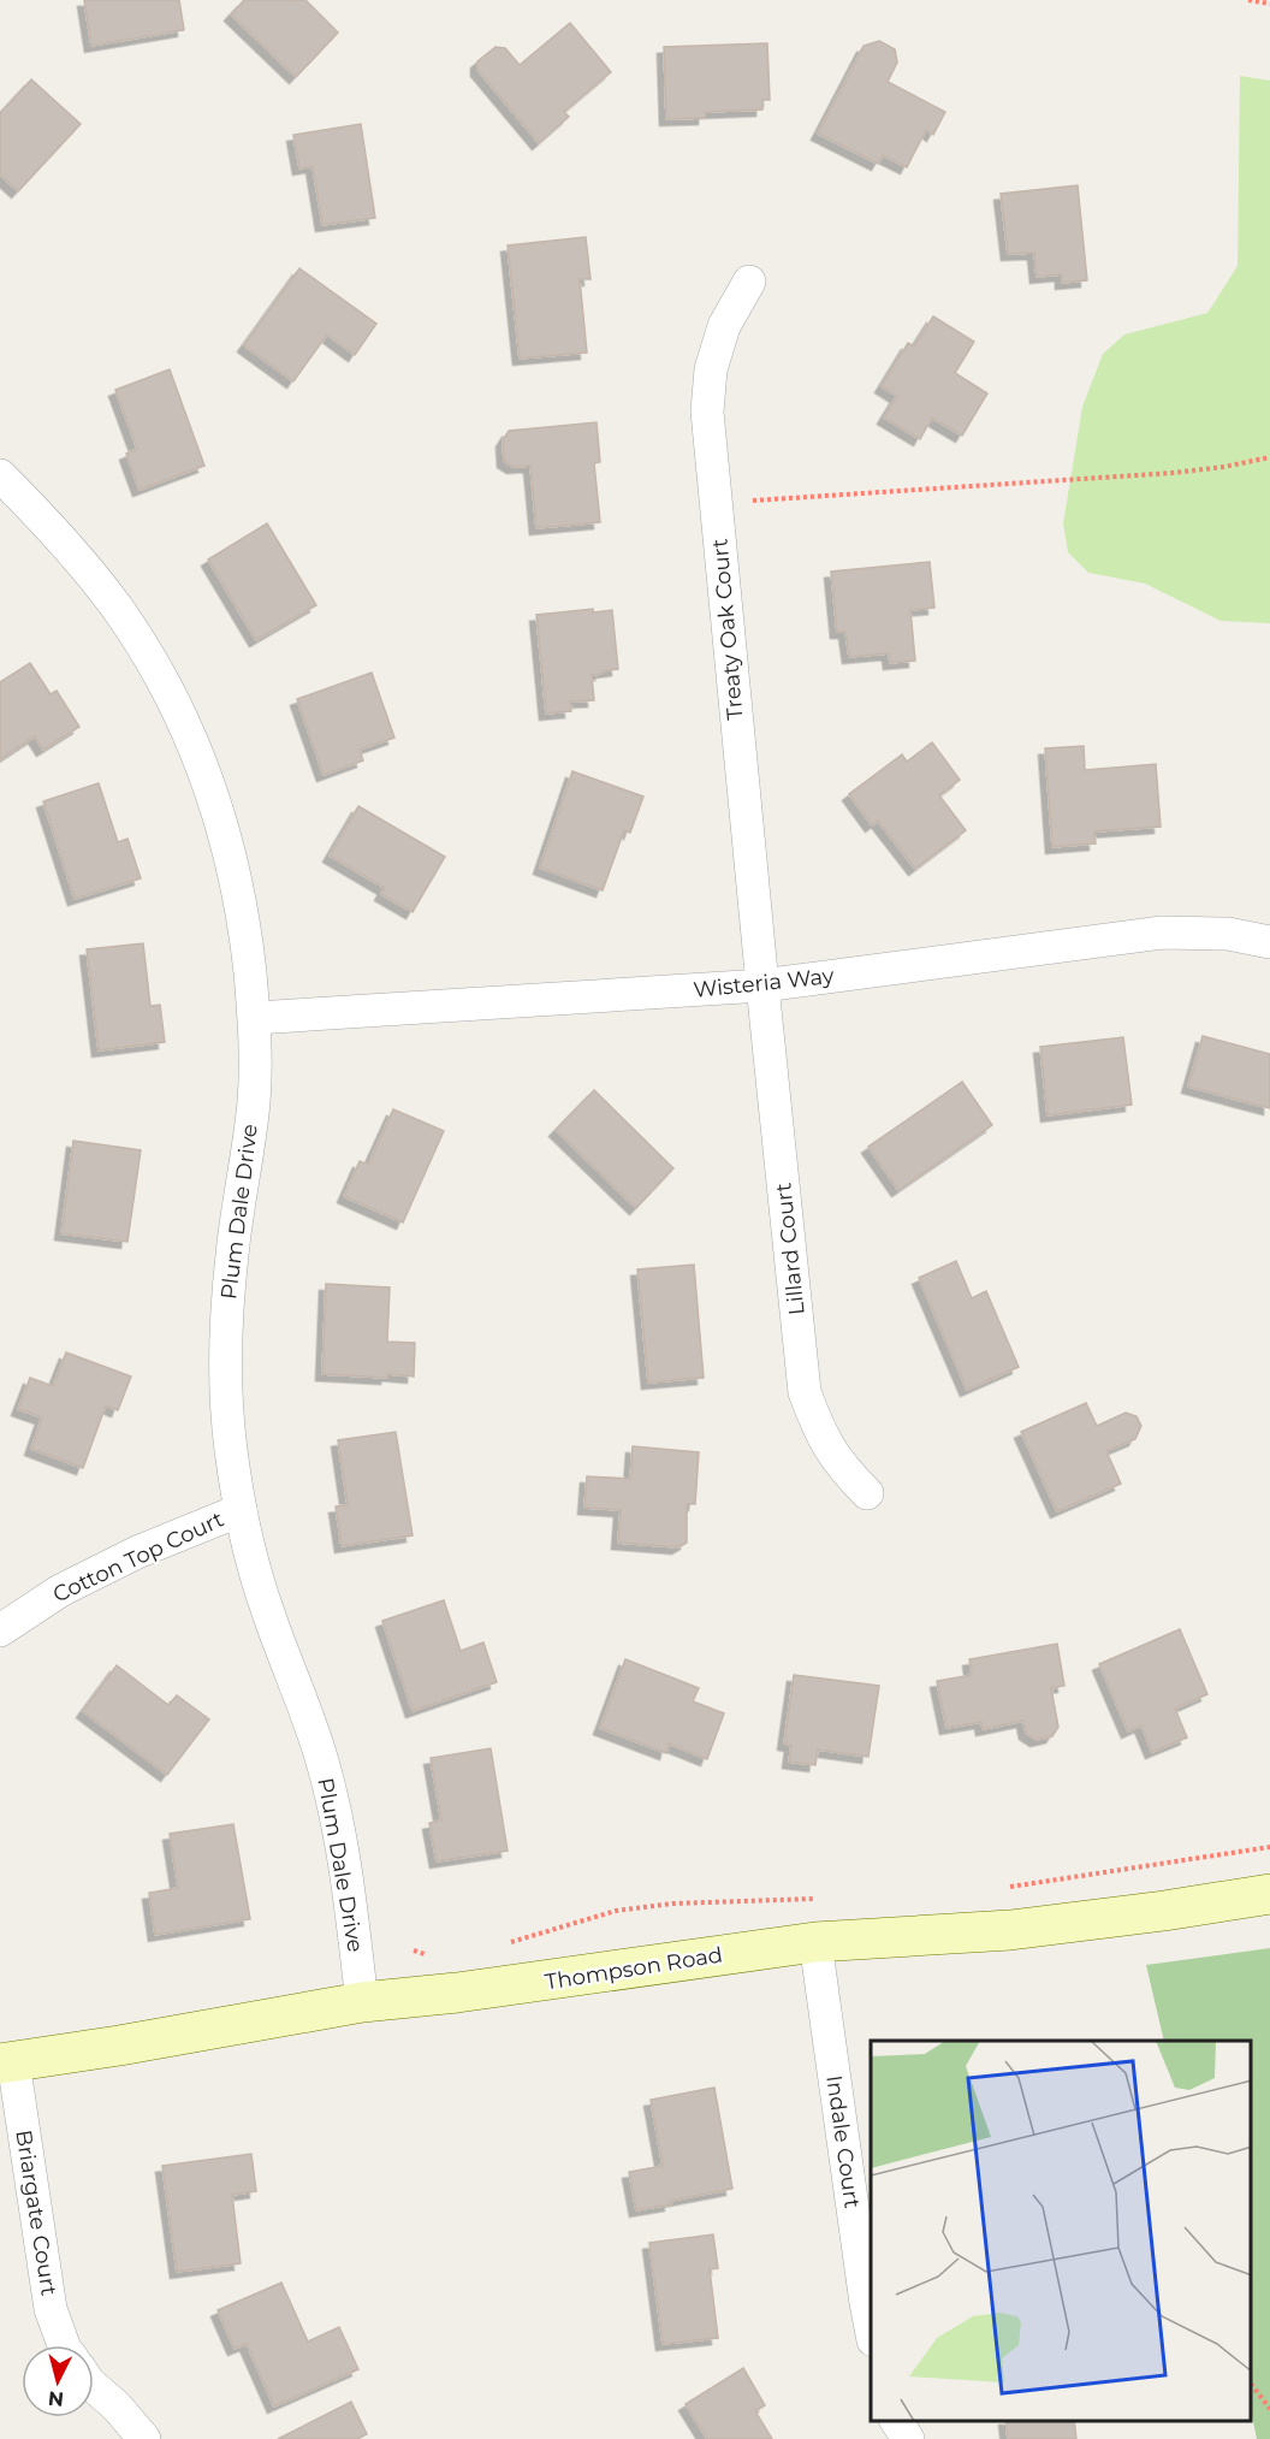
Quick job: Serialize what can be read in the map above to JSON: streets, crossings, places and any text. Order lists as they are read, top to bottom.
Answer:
{
  "streets": {
    "street": [
      "Treaty Oak Court",
      "Wisteria Way",
      "Plum Dale Drive",
      "Lillard Court",
      "Cotton Top Court",
      "Thompson Road",
      "Indale Court",
      "Briargate Court"
    ]
  },
  "crossings": [
    ["Treaty Oak Court", "Wisteria Way"],
    ["Treaty Oak Court", "Lillard Court"],
    ["Wisteria Way", "Plum Dale Drive"],
    ["Wisteria Way", "Lillard Court"],
    ["Plum Dale Drive", "Cotton Top Court"],
    ["Plum Dale Drive", "Thompson Road"],
    ["Thompson Road", "Indale Court"],
    ["Thompson Road", "Briargate Court"]
  ],
  "north": "bottom"
}
